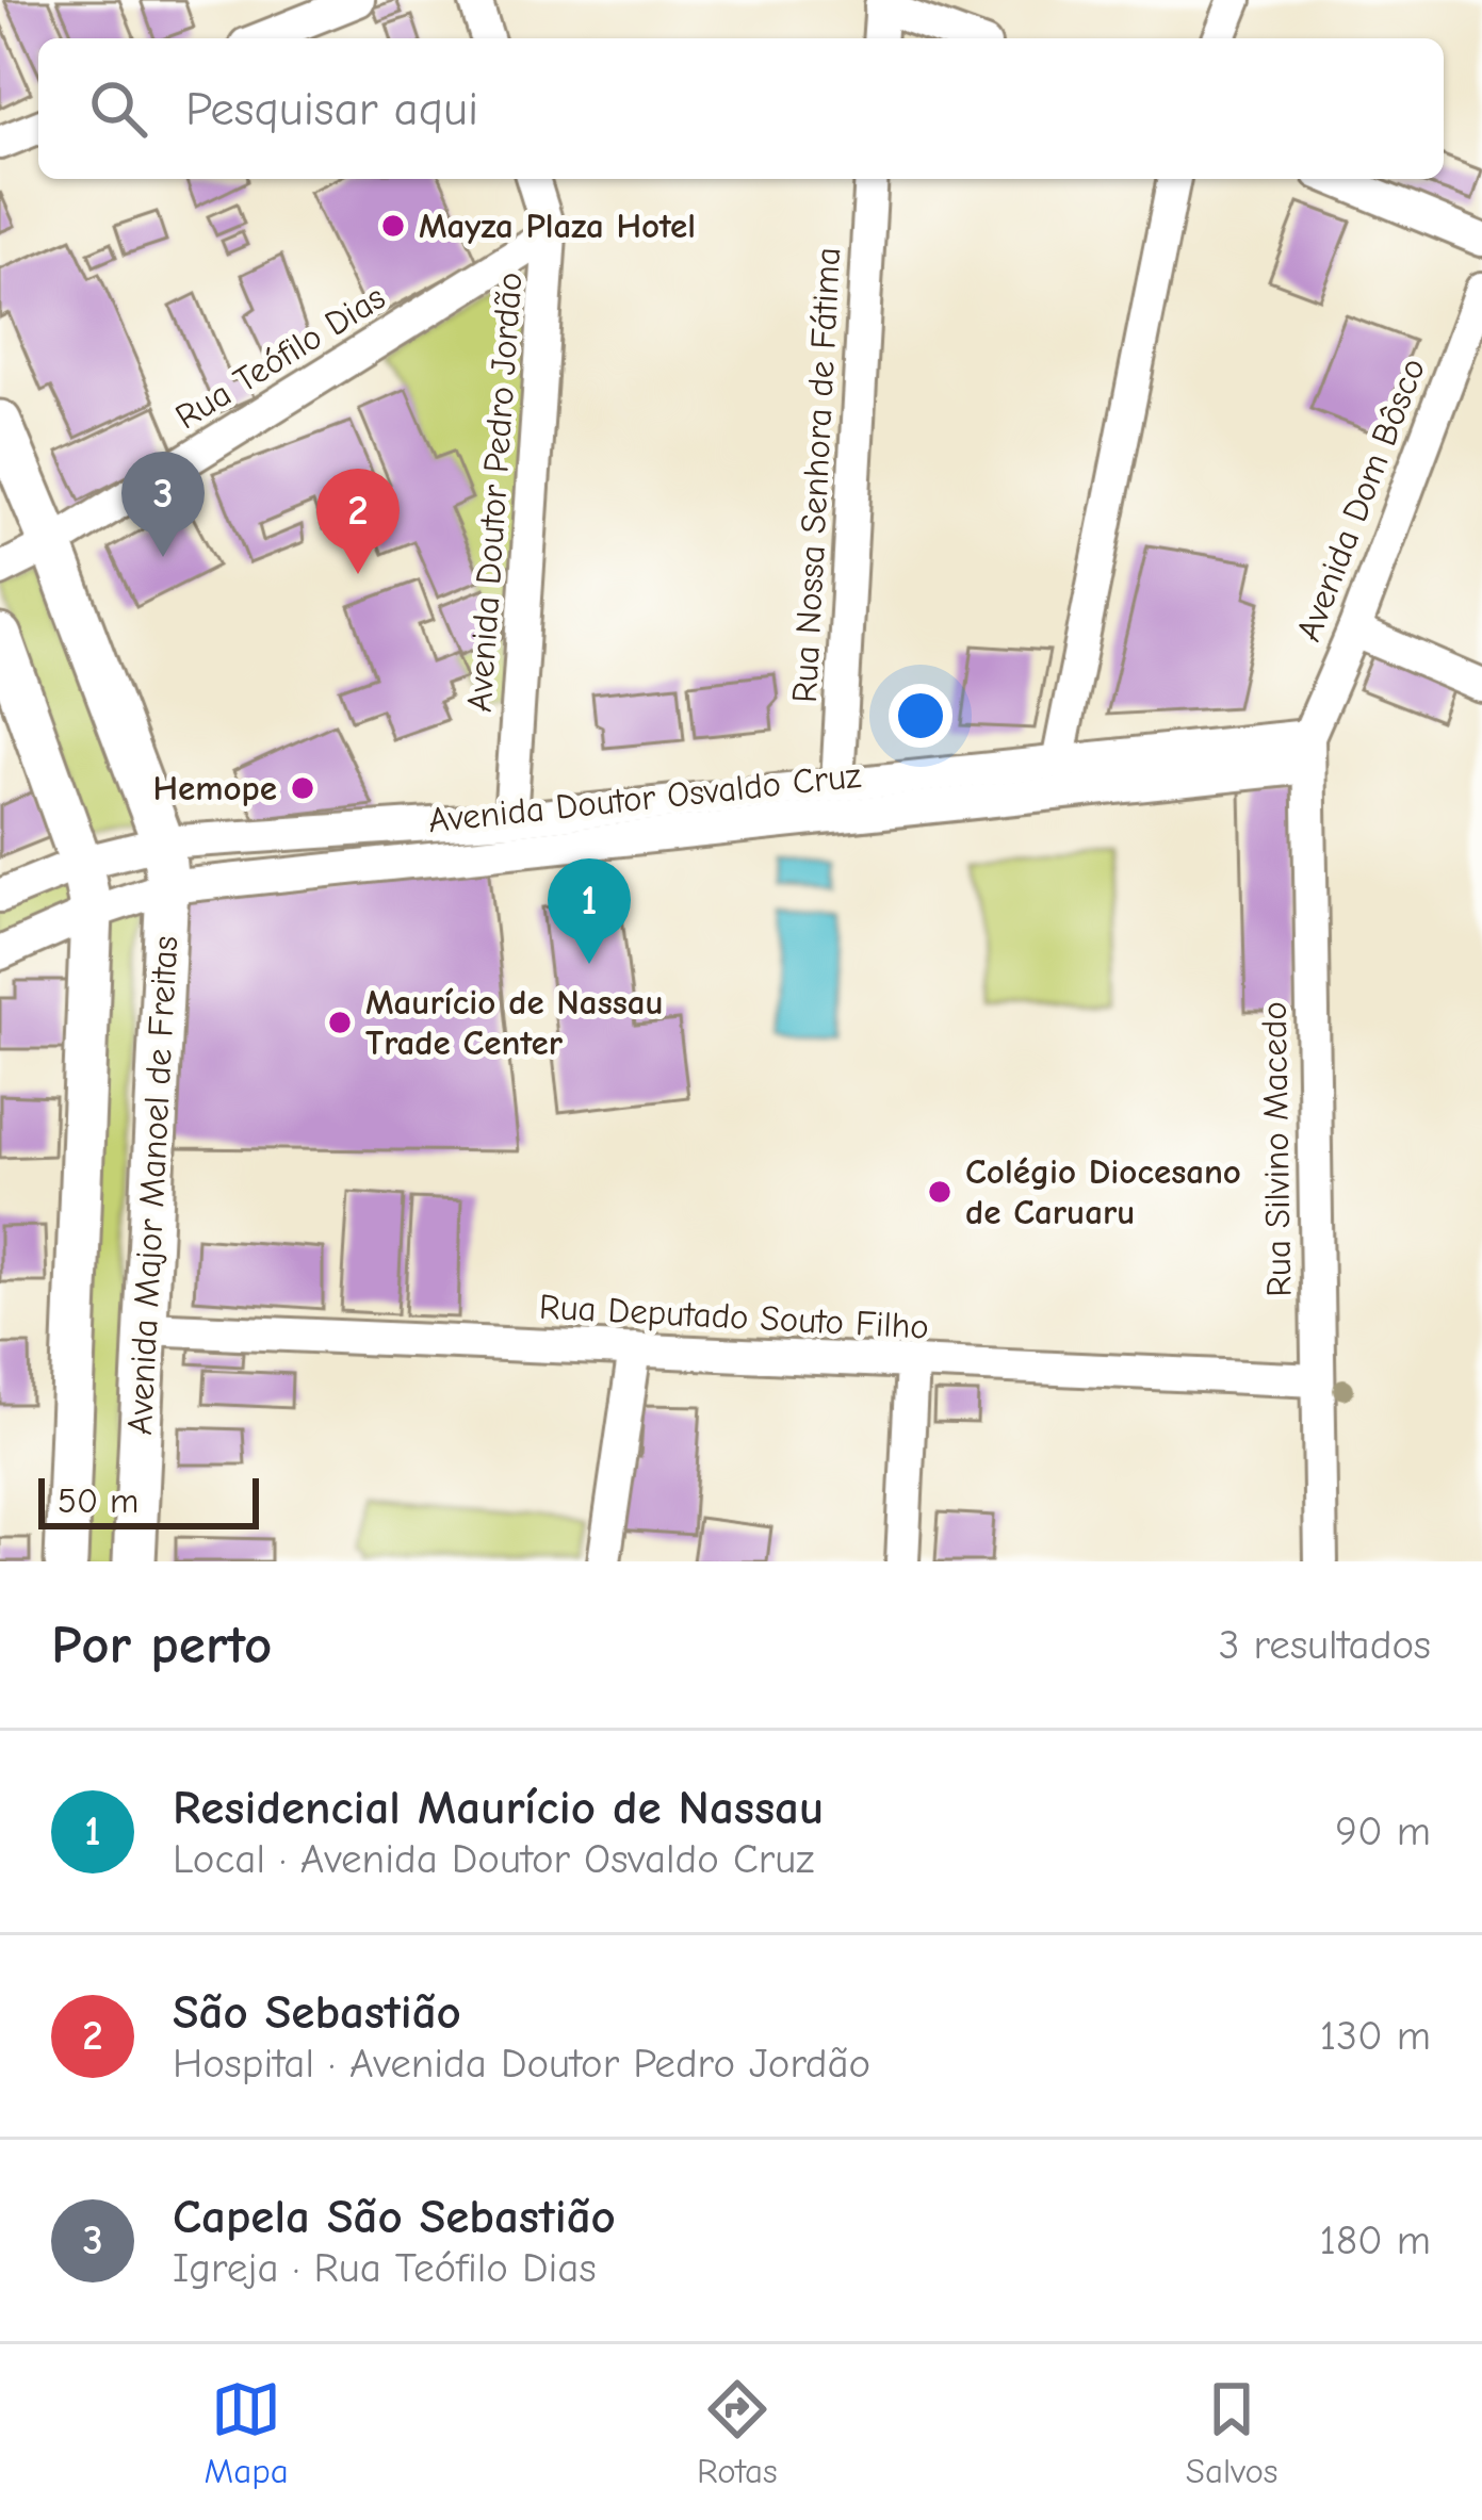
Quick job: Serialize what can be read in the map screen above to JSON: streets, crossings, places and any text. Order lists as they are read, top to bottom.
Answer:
{
  "streets": {
    "main road": ["Avenida Major Manoel de Freitas"],
    "street": [
      "Rua Teófilo Dias",
      "Rua Nossa Senhora de Fátima",
      "Avenida Doutor Pedro Jordão",
      "Avenida Dom Bôsco",
      "Avenida Doutor Osvaldo Cruz",
      "Rua Silvino Macedo",
      "Rua Deputado Souto Filho"
    ]
  },
  "crossings": [
    ["Rua Teófilo Dias", "Avenida Doutor Pedro Jordão"],
    ["Rua Teófilo Dias", "Avenida Major Manoel de Freitas"],
    ["Rua Nossa Senhora de Fátima", "Avenida Doutor Osvaldo Cruz"],
    ["Avenida Doutor Pedro Jordão", "Avenida Doutor Osvaldo Cruz"],
    ["Avenida Dom Bôsco", "Avenida Doutor Osvaldo Cruz"],
    ["Avenida Dom Bôsco", "Rua Silvino Macedo"],
    ["Avenida Doutor Osvaldo Cruz", "Rua Silvino Macedo"],
    ["Avenida Doutor Osvaldo Cruz", "Avenida Major Manoel de Freitas"],
    ["Rua Silvino Macedo", "Rua Deputado Souto Filho"],
    ["Avenida Major Manoel de Freitas", "Rua Deputado Souto Filho"]
  ],
  "places": [
    "Mayza Plaza Hotel",
    "Hemope",
    "Maurício de Nassau Trade Center",
    "Colégio Diocesano de Caruaru"
  ],
  "scale_bar": "50 m",
  "page": {
    "search": "Pesquisar aqui",
    "pins": ["3", "2", "1"],
    "scale": "50 m",
    "heading": ["Por perto", "3 resultados"],
    "list": [
      {
        "mark": "1",
        "name": "Residencial Maurício de Nassau",
        "note": "Local · Avenida Doutor Osvaldo Cruz",
        "value": "90 m"
      },
      {
        "mark": "2",
        "name": "São Sebastião",
        "note": "Hospital · Avenida Doutor Pedro Jordão",
        "value": "130 m"
      },
      {
        "mark": "3",
        "name": "Capela São Sebastião",
        "note": "Igreja · Rua Teófilo Dias",
        "value": "180 m"
      }
    ],
    "nav": ["Mapa", "Rotas", "Salvos"]
  }
}
